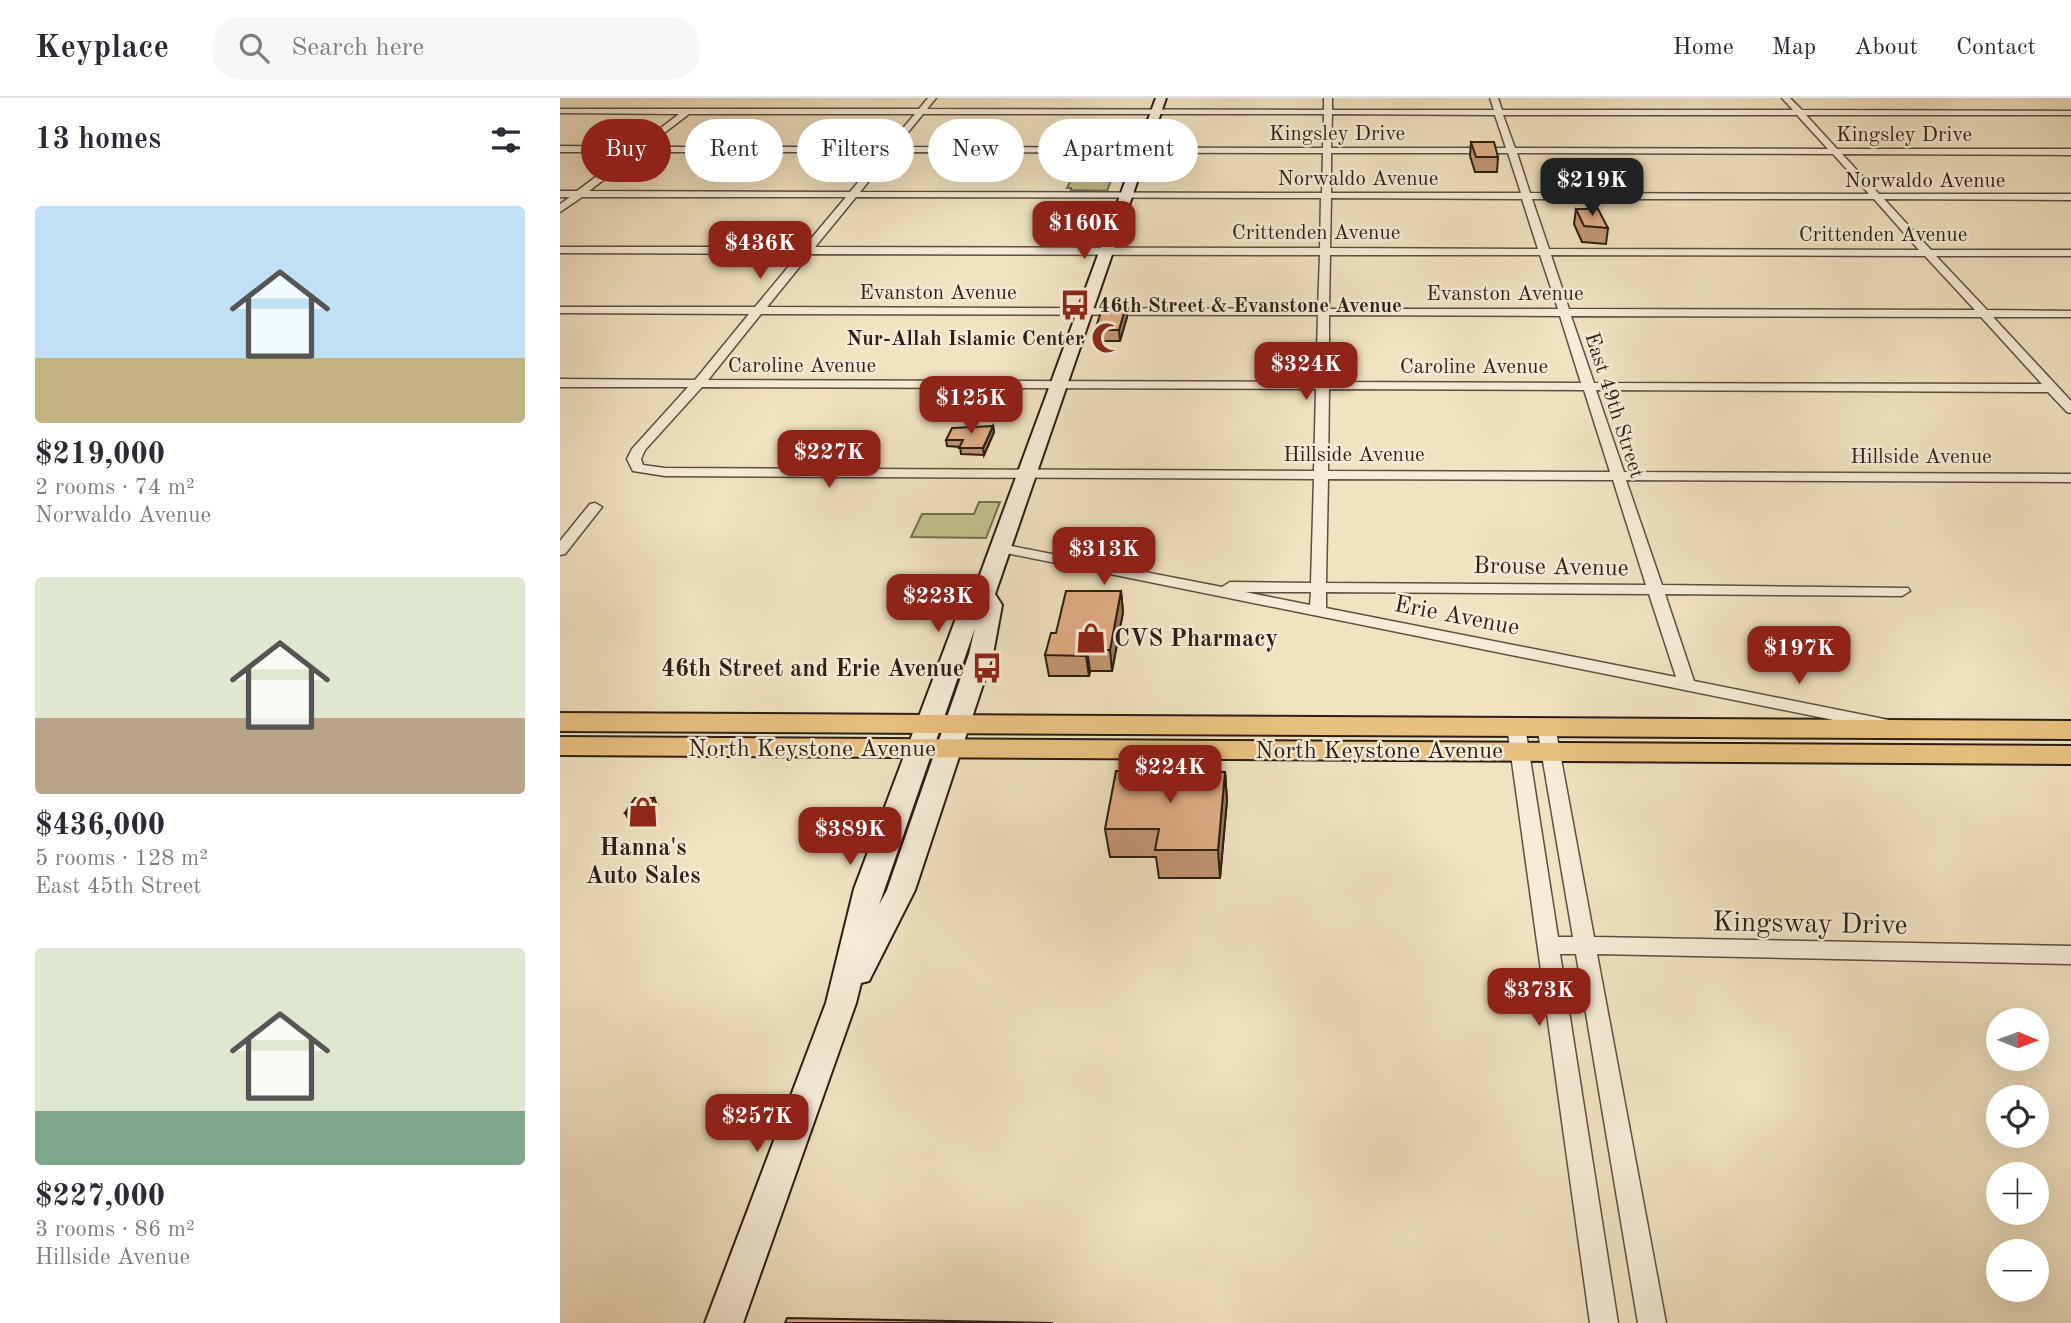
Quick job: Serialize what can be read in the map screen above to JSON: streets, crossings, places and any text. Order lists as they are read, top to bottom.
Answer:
{
  "streets": {
    "main road": ["North Keystone Avenue"],
    "street": [
      "Kingsley Drive",
      "Norwaldo Avenue",
      "Crittenden Avenue",
      "Evanston Avenue",
      "Caroline Avenue",
      "East 49th Street",
      "Hillside Avenue",
      "Brouse Avenue",
      "Erie Avenue",
      "Kingsway Drive"
    ]
  },
  "crossings": [
    ["Kingsley Drive", "East 49th Street"],
    ["Norwaldo Avenue", "East 49th Street"],
    ["Crittenden Avenue", "East 49th Street"],
    ["Evanston Avenue", "East 49th Street"],
    ["Caroline Avenue", "East 49th Street"],
    ["Caroline Avenue", "Hillside Avenue"],
    ["East 49th Street", "Hillside Avenue"],
    ["East 49th Street", "Brouse Avenue"],
    ["East 49th Street", "Erie Avenue"],
    ["Brouse Avenue", "Erie Avenue"],
    ["Erie Avenue", "North Keystone Avenue"]
  ],
  "places": {
    "bus stop": ["46th Street & Evanstone Avenue", "46th Street and Erie Avenue"],
    "mosque": ["Nur-Allah Islamic Center"],
    "shop": ["CVS Pharmacy", "Hanna's Auto Sales"]
  },
  "north": "right",
  "page": {
    "header": "Keyplace",
    "search": "Search here",
    "nav": [
      "Home",
      "Map",
      "About",
      "Contact"
    ],
    "heading": "13 homes",
    "chip": [
      "Buy",
      "Rent",
      "Filters",
      "New",
      "Apartment"
    ],
    "price": [
      "$219K",
      "$160K",
      "$436K",
      "$324K",
      "$125K",
      "$227K",
      "$313K",
      "$223K",
      "$197K",
      "$224K",
      "$389K",
      "$373K",
      "$257K"
    ],
    "list": [
      {
        "name": "$219,000",
        "note": "2 rooms · 74 m² · Norwaldo Avenue"
      },
      {
        "name": "$436,000",
        "note": "5 rooms · 128 m² · East 45th Street"
      },
      {
        "name": "$227,000",
        "note": "3 rooms · 86 m² · Hillside Avenue"
      }
    ],
    "map_buttons": ["+", "−"]
  }
}
